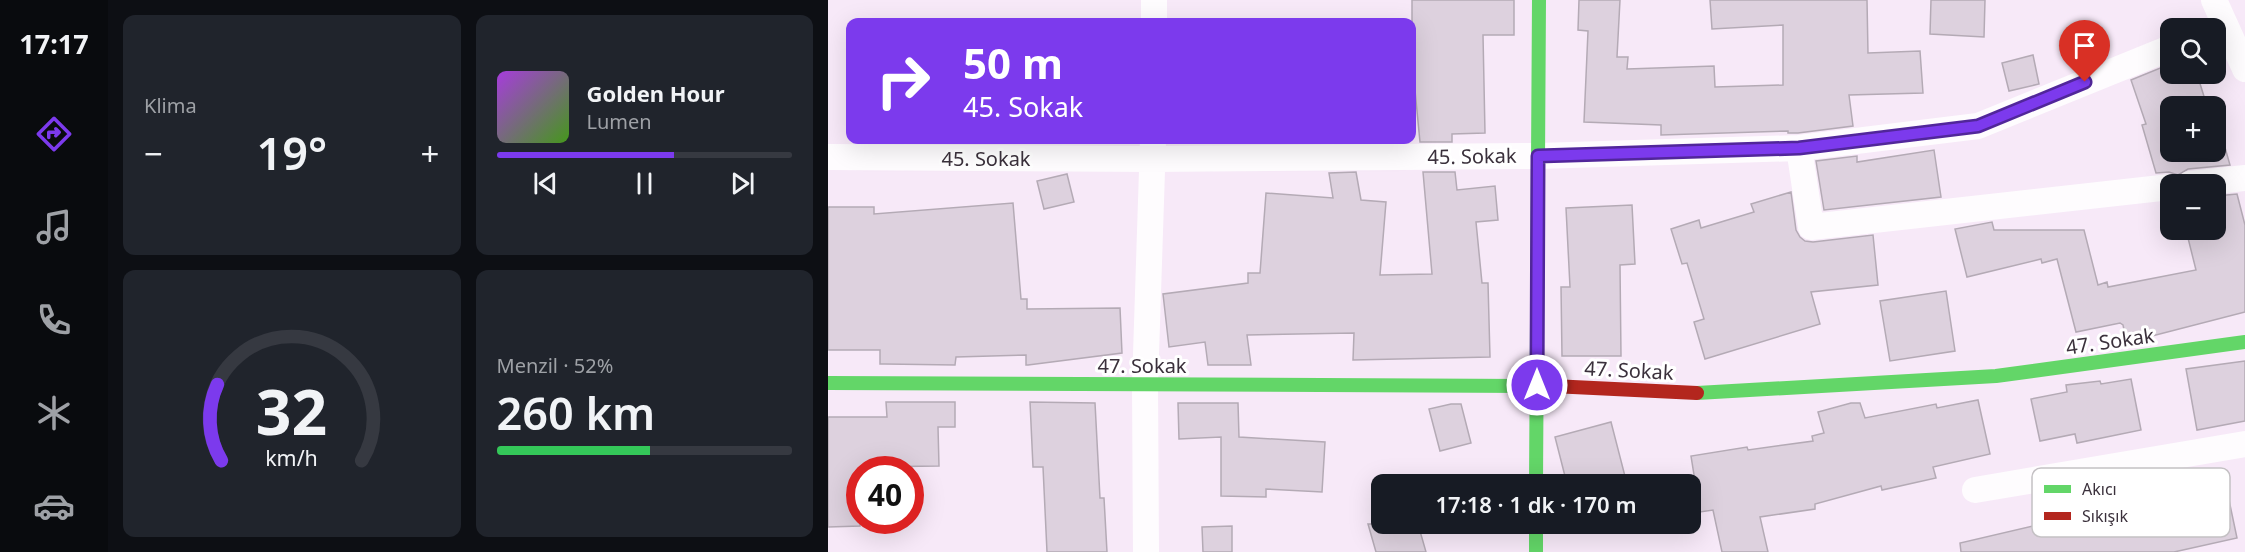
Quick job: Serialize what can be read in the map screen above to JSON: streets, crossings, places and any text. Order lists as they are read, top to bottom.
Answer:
{
  "streets": {
    "street": ["45. Sokak", "47. Sokak"]
  },
  "legend": ["Akıcı", "Sıkışık"],
  "page": {
    "tabs": "17:17",
    "tile": [
      "Klima",
      ["Menzil · 52%", "260 km"]
    ],
    "map_buttons": ["+", "−"],
    "turn": ["50 m", "45. Sokak"],
    "song": ["Golden Hour", "Lumen"],
    "heat": ["−", "19°", "+"],
    "limit": "40",
    "trip": "17:18 · 1 dk · 170 m",
    "gauge": ["32", "km/h"]
  }
}
